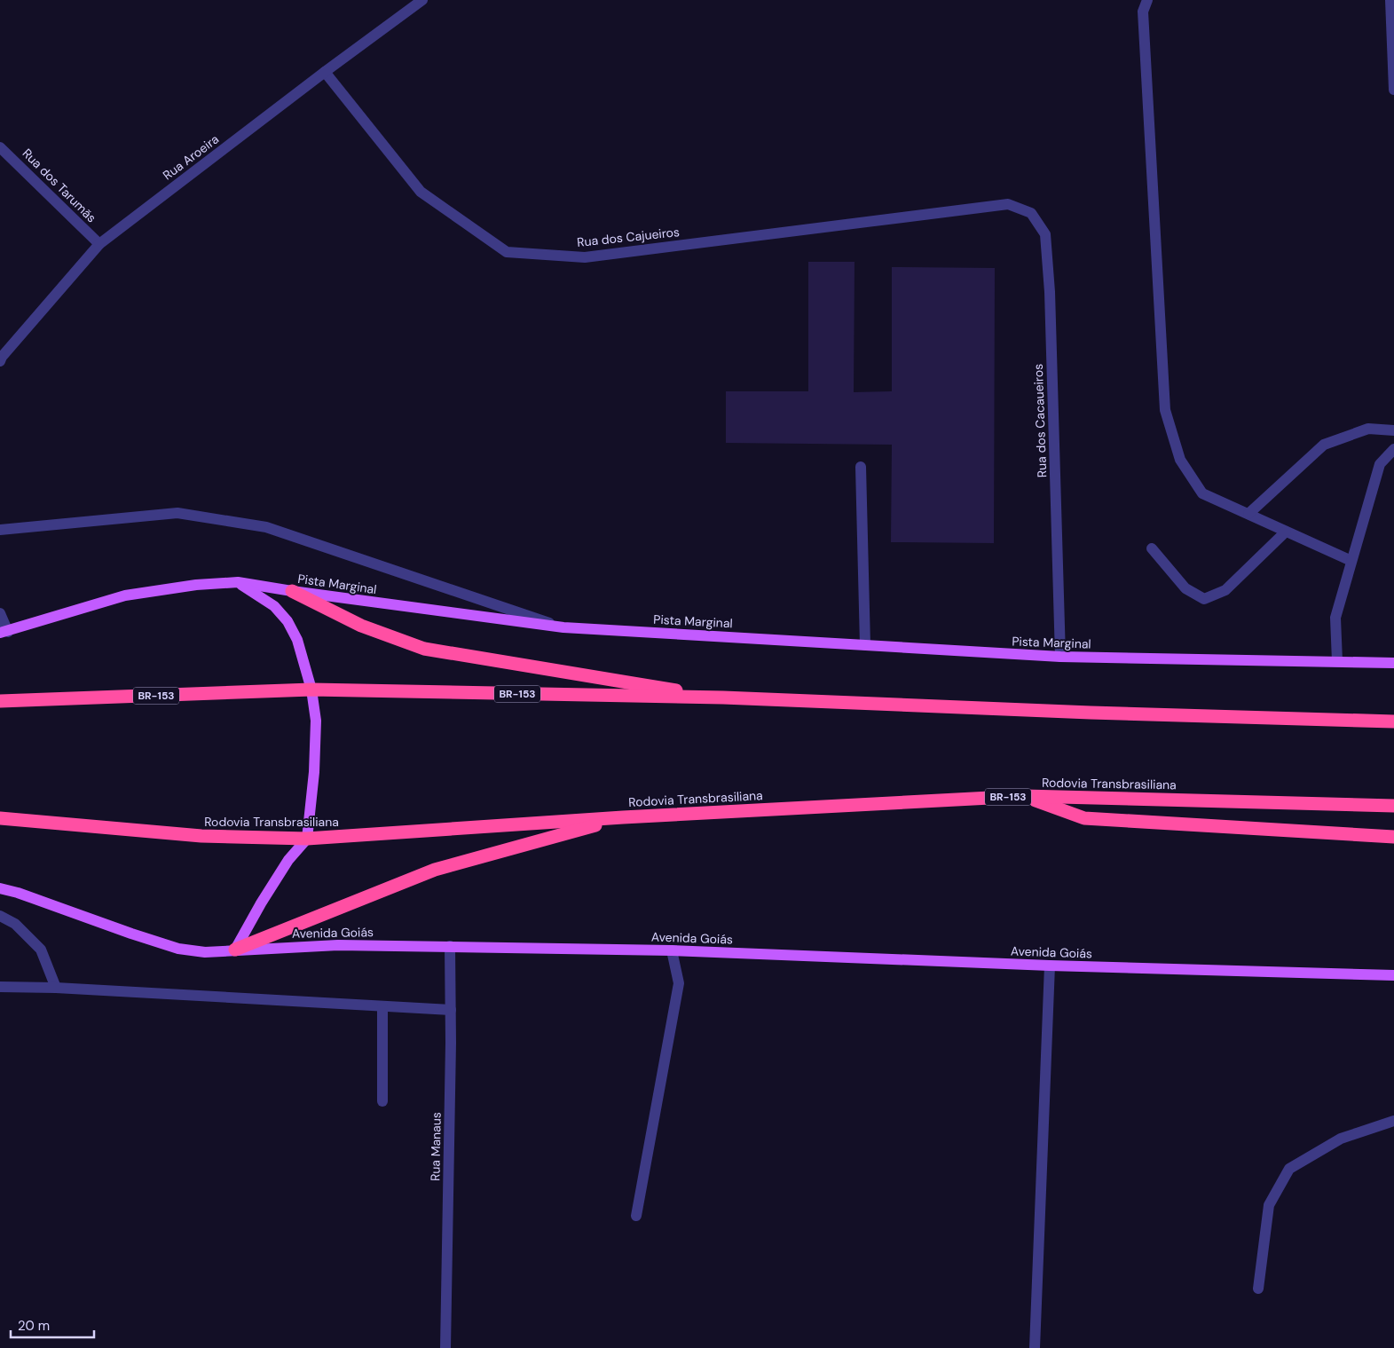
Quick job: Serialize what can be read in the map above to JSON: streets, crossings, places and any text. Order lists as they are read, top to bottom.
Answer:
{
  "streets": {
    "highway": ["BR-153", "Rodovia Transbrasiliana"],
    "main road": ["Pista Marginal", "Avenida Goiás"],
    "street": [
      "Rua Aroeira",
      "Rua dos Tarumãs",
      "Rua dos Cajueiros",
      "Rua dos Cacaueiros",
      "Rua Manaus"
    ]
  },
  "crossings": [
    ["Rua Aroeira", "Rua dos Tarumãs"],
    ["Rua Aroeira", "Rua dos Cajueiros"],
    ["Rua dos Cajueiros", "Rua dos Cacaueiros"],
    ["Rua dos Cacaueiros", "Pista Marginal"],
    ["Avenida Goiás", "Rua Manaus"]
  ],
  "scale_bar": "20 m"
}
